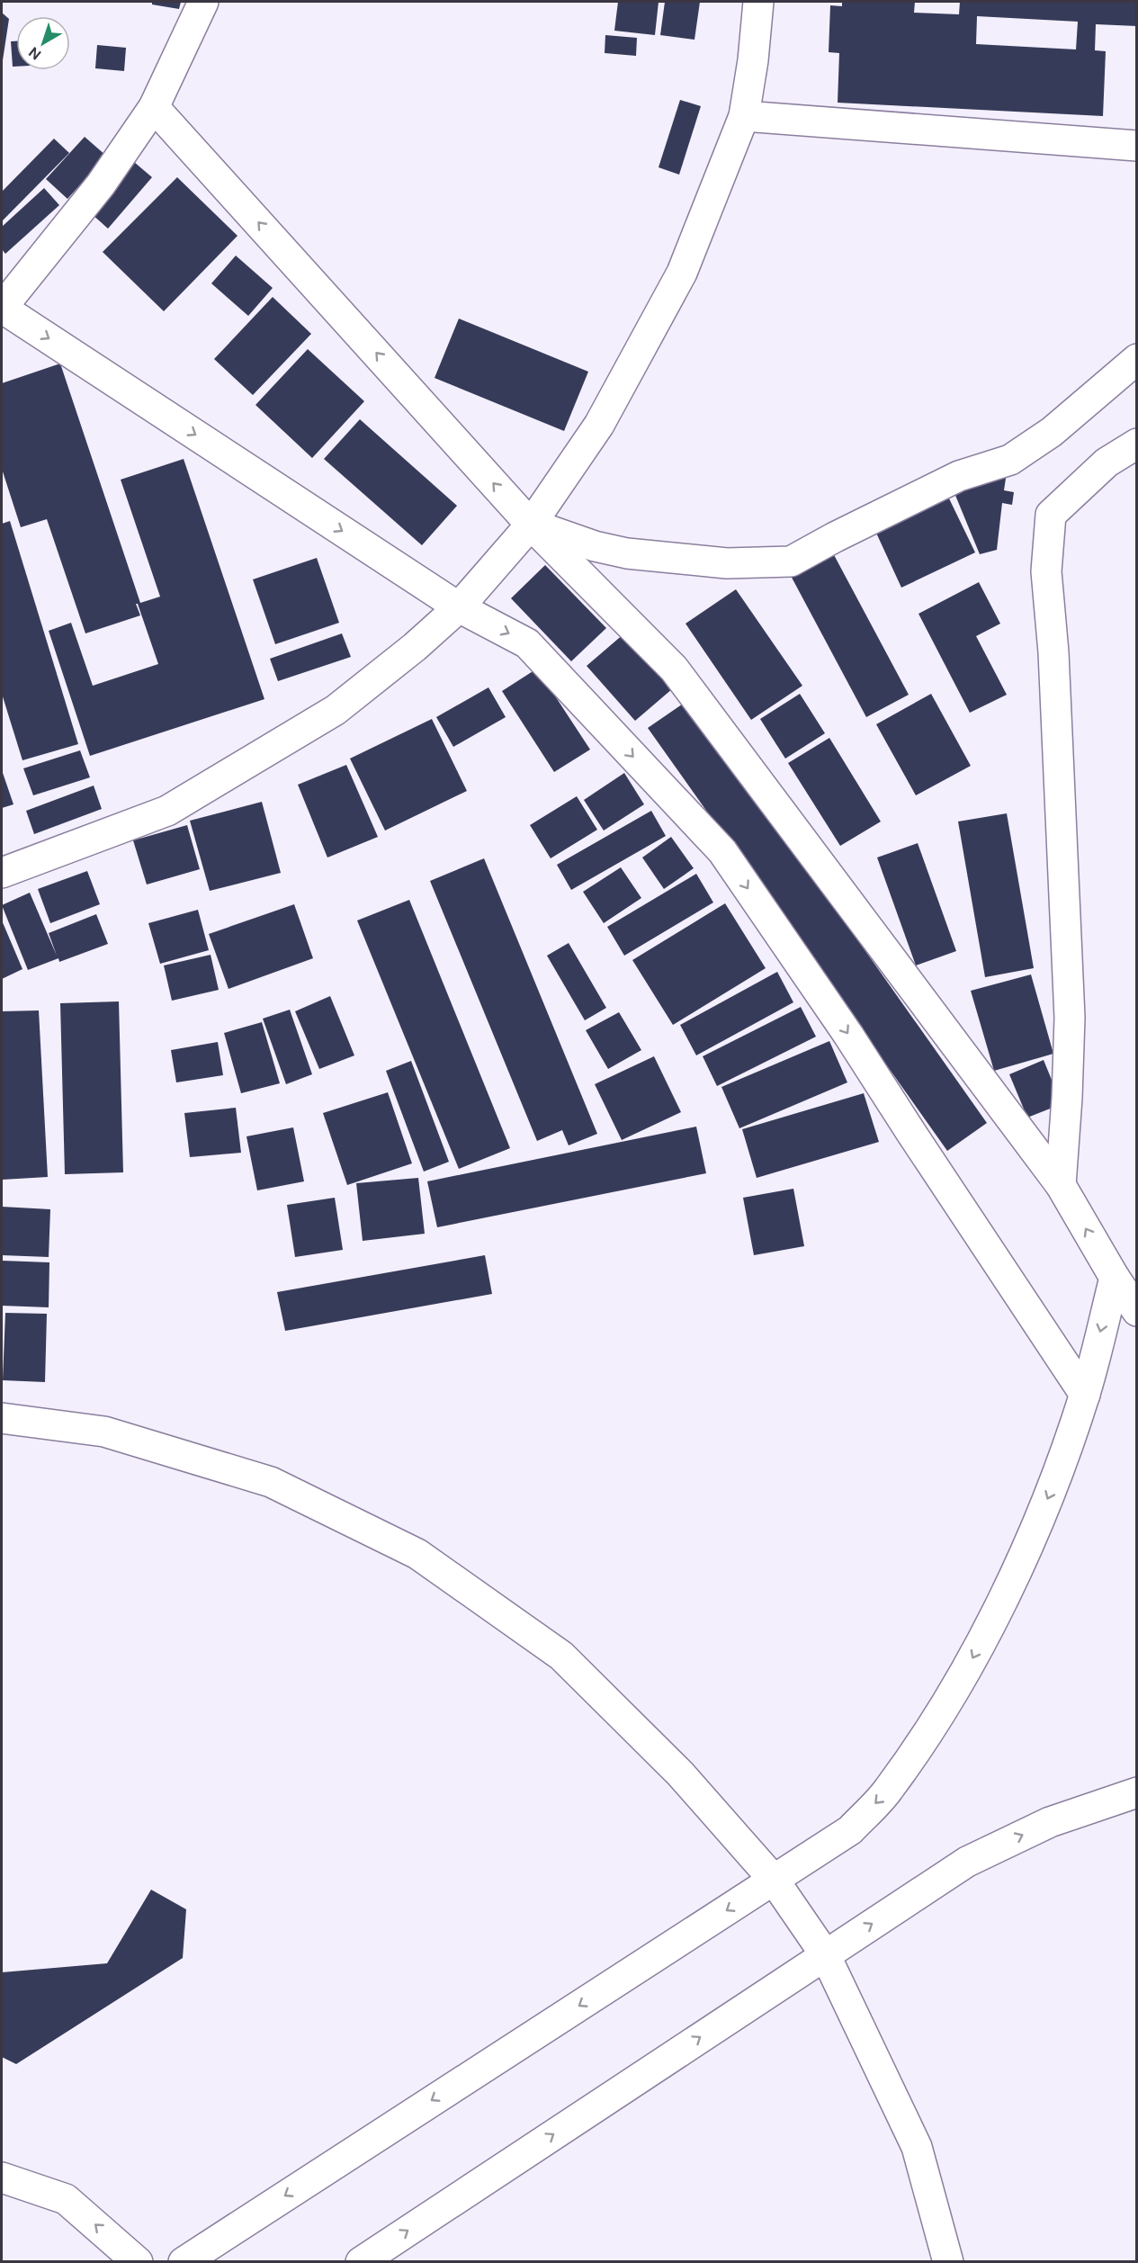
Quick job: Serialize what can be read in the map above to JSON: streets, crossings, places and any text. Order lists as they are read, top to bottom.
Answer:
{
  "north": "bottom left"
}
